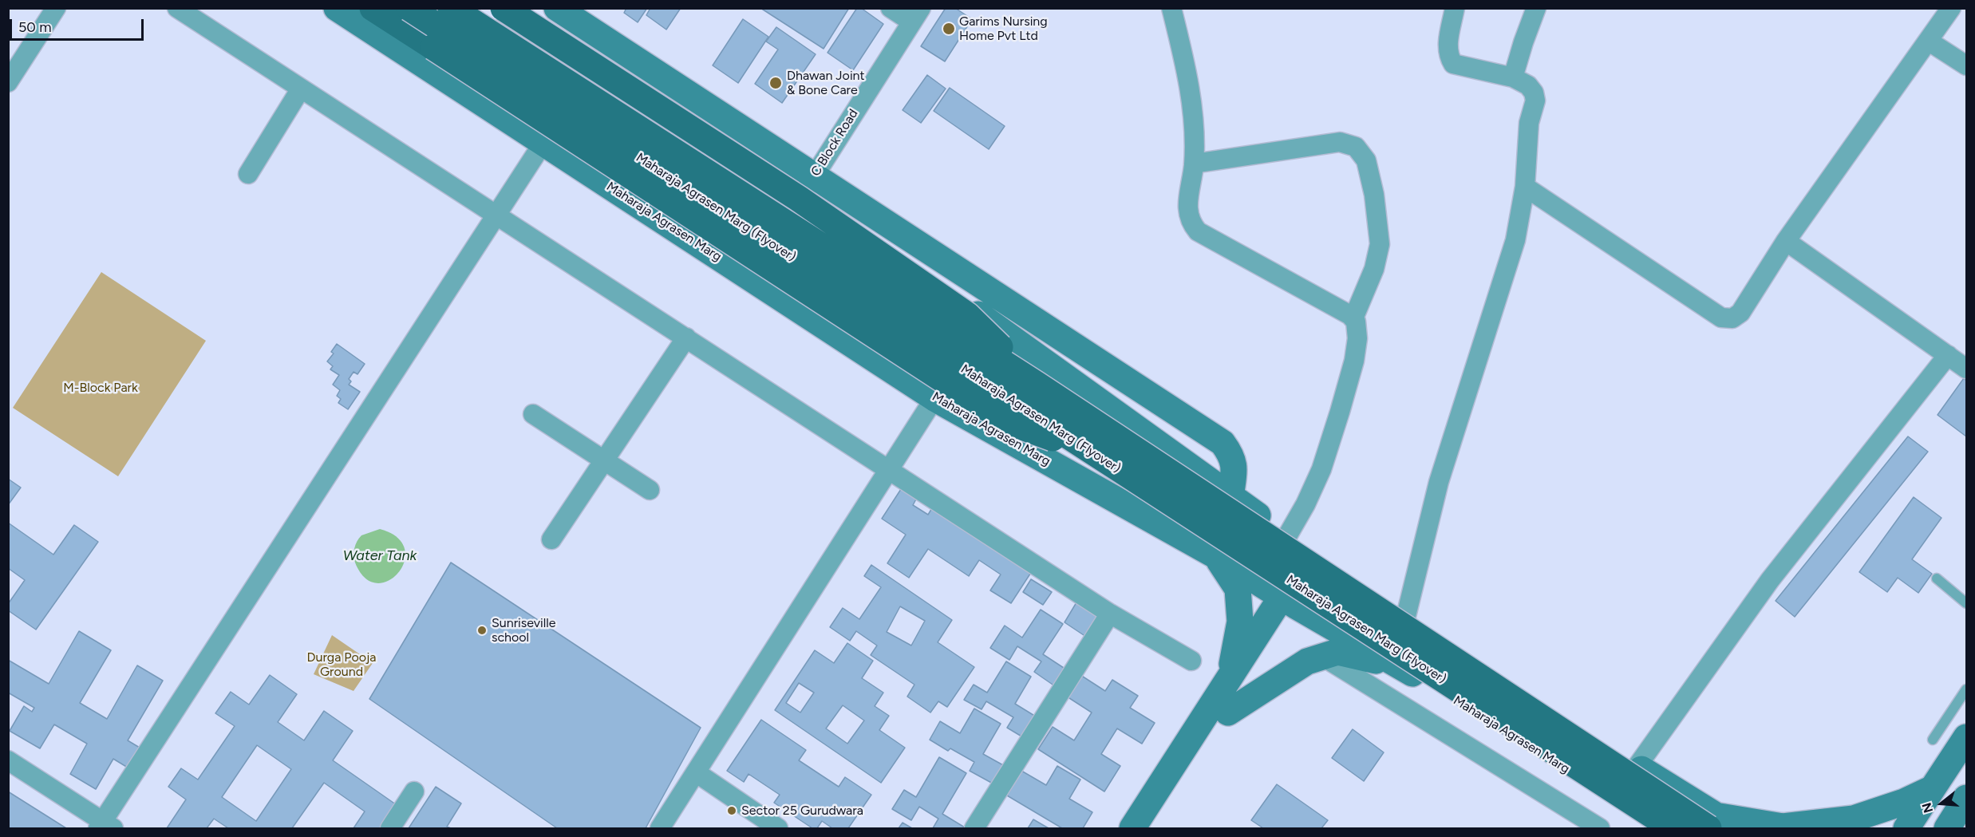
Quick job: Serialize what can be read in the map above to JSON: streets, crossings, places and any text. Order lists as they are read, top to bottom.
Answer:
{
  "streets": {
    "main road": ["Maharaja Agrasen Marg (Flyover)", "Maharaja Agrasen Marg"],
    "street": ["C Block Road"]
  },
  "crossings": [
    ["C Block Road", "Maharaja Agrasen Marg"]
  ],
  "water": ["Water Tank"],
  "parks": ["M-Block Park", "Durga Pooja Ground"],
  "places": [
    "Garims Nursing Home Pvt Ltd",
    "Dhawan Joint & Bone Care",
    "Sunriseville school",
    "Sector 25 Gurudwara"
  ],
  "scale_bar": "50 m",
  "north": "left"
}
